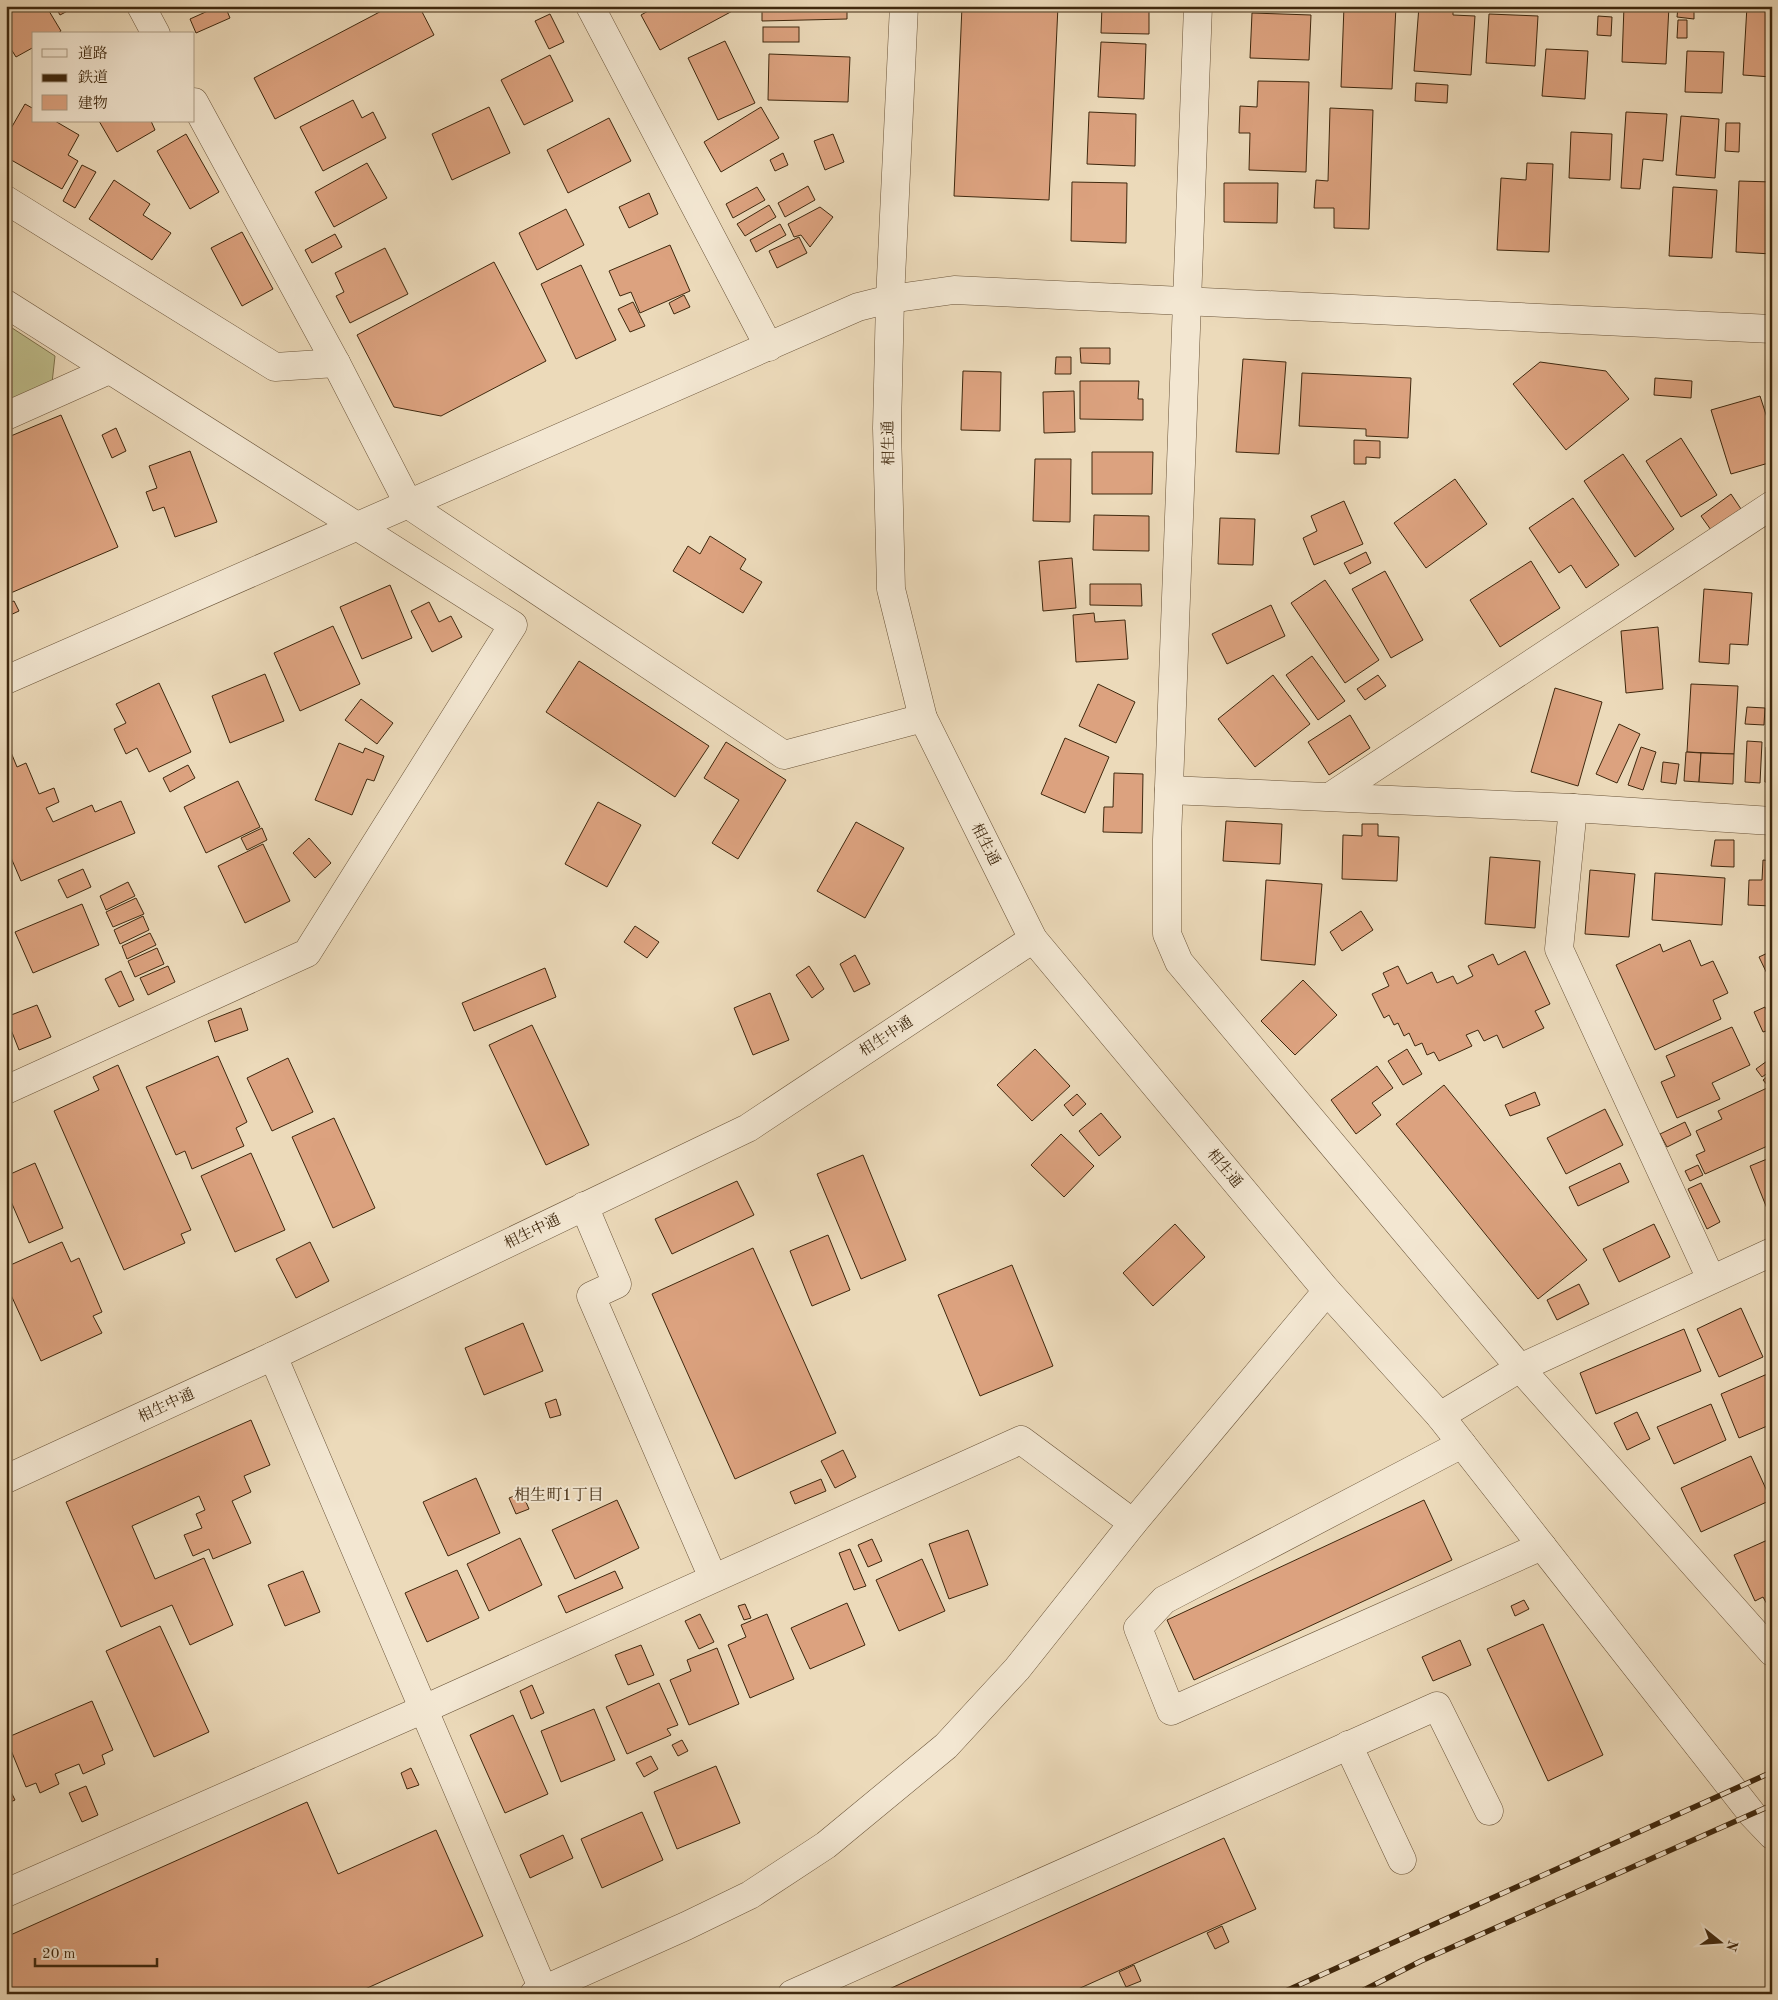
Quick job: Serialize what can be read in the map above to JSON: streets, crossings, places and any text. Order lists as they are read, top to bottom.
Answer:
{
  "streets": {
    "street": ["相生通", "相生中通"]
  },
  "crossings": [
    ["相生通", "相生中通"]
  ],
  "districts": ["相生町1丁目"],
  "legend": ["道路", "鉄道", "建物"],
  "scale_bar": "20 m",
  "north": "right"
}
